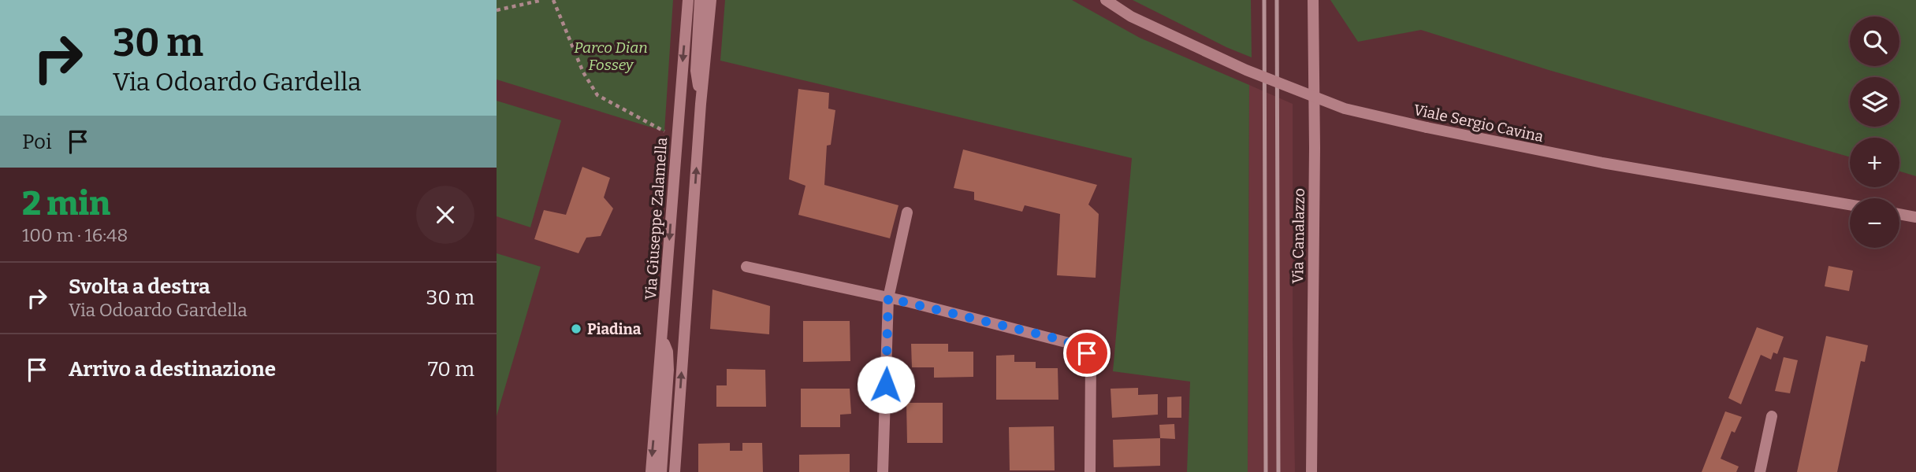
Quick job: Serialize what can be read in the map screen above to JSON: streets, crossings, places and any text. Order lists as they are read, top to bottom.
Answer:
{
  "streets": {
    "street": ["Viale Sergio Cavina", "Via Giuseppe Zalamella", "Via Canalazzo"]
  },
  "parks": ["Parco Dian Fossey"],
  "places": ["Piadina"],
  "page": {
    "turn": ["30 m", "Via Odoardo Gardella"],
    "map_buttons": ["+", "−"],
    "then": "Poi",
    "heading": ["2 min", "100 m · 16:48"],
    "list": [
      {
        "name": "Svolta a destra",
        "note": "Via Odoardo Gardella",
        "value": "30 m"
      },
      {
        "name": "Arrivo a destinazione",
        "value": "70 m"
      }
    ]
  }
}
